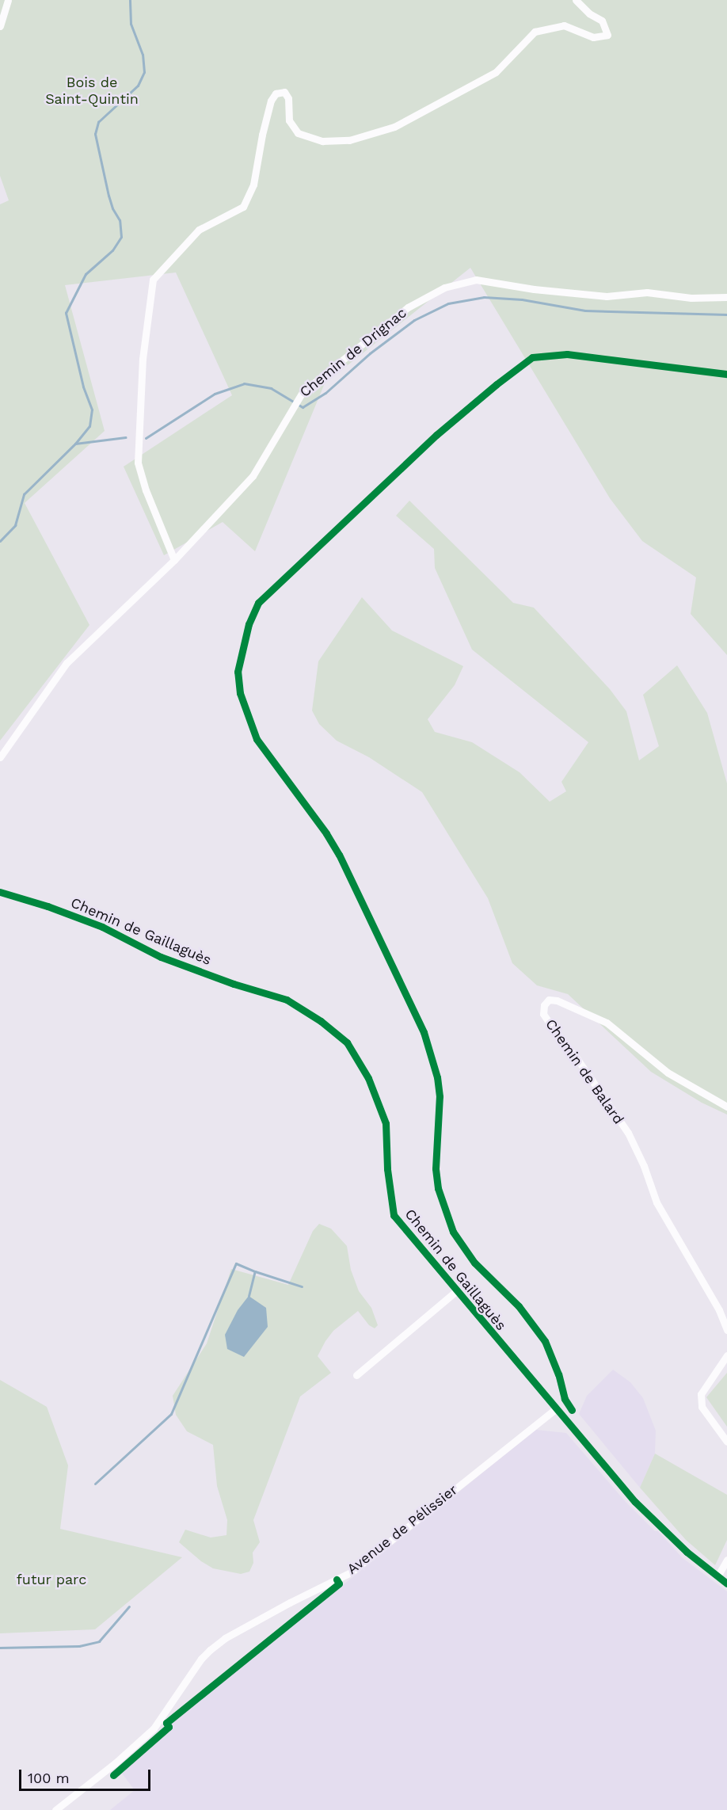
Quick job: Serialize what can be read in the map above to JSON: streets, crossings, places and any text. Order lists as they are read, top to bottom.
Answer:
{
  "streets": {
    "street": [
      "Chemin de Drignac",
      "Chemin de Gaillaguès",
      "Chemin de Balard",
      "Avenue de Pélissier"
    ]
  },
  "crossings": [
    ["Chemin de Gaillaguès", "Avenue de Pélissier"]
  ],
  "parks": ["Bois de Saint-Quintin", "futur parc"],
  "scale_bar": "100 m"
}
